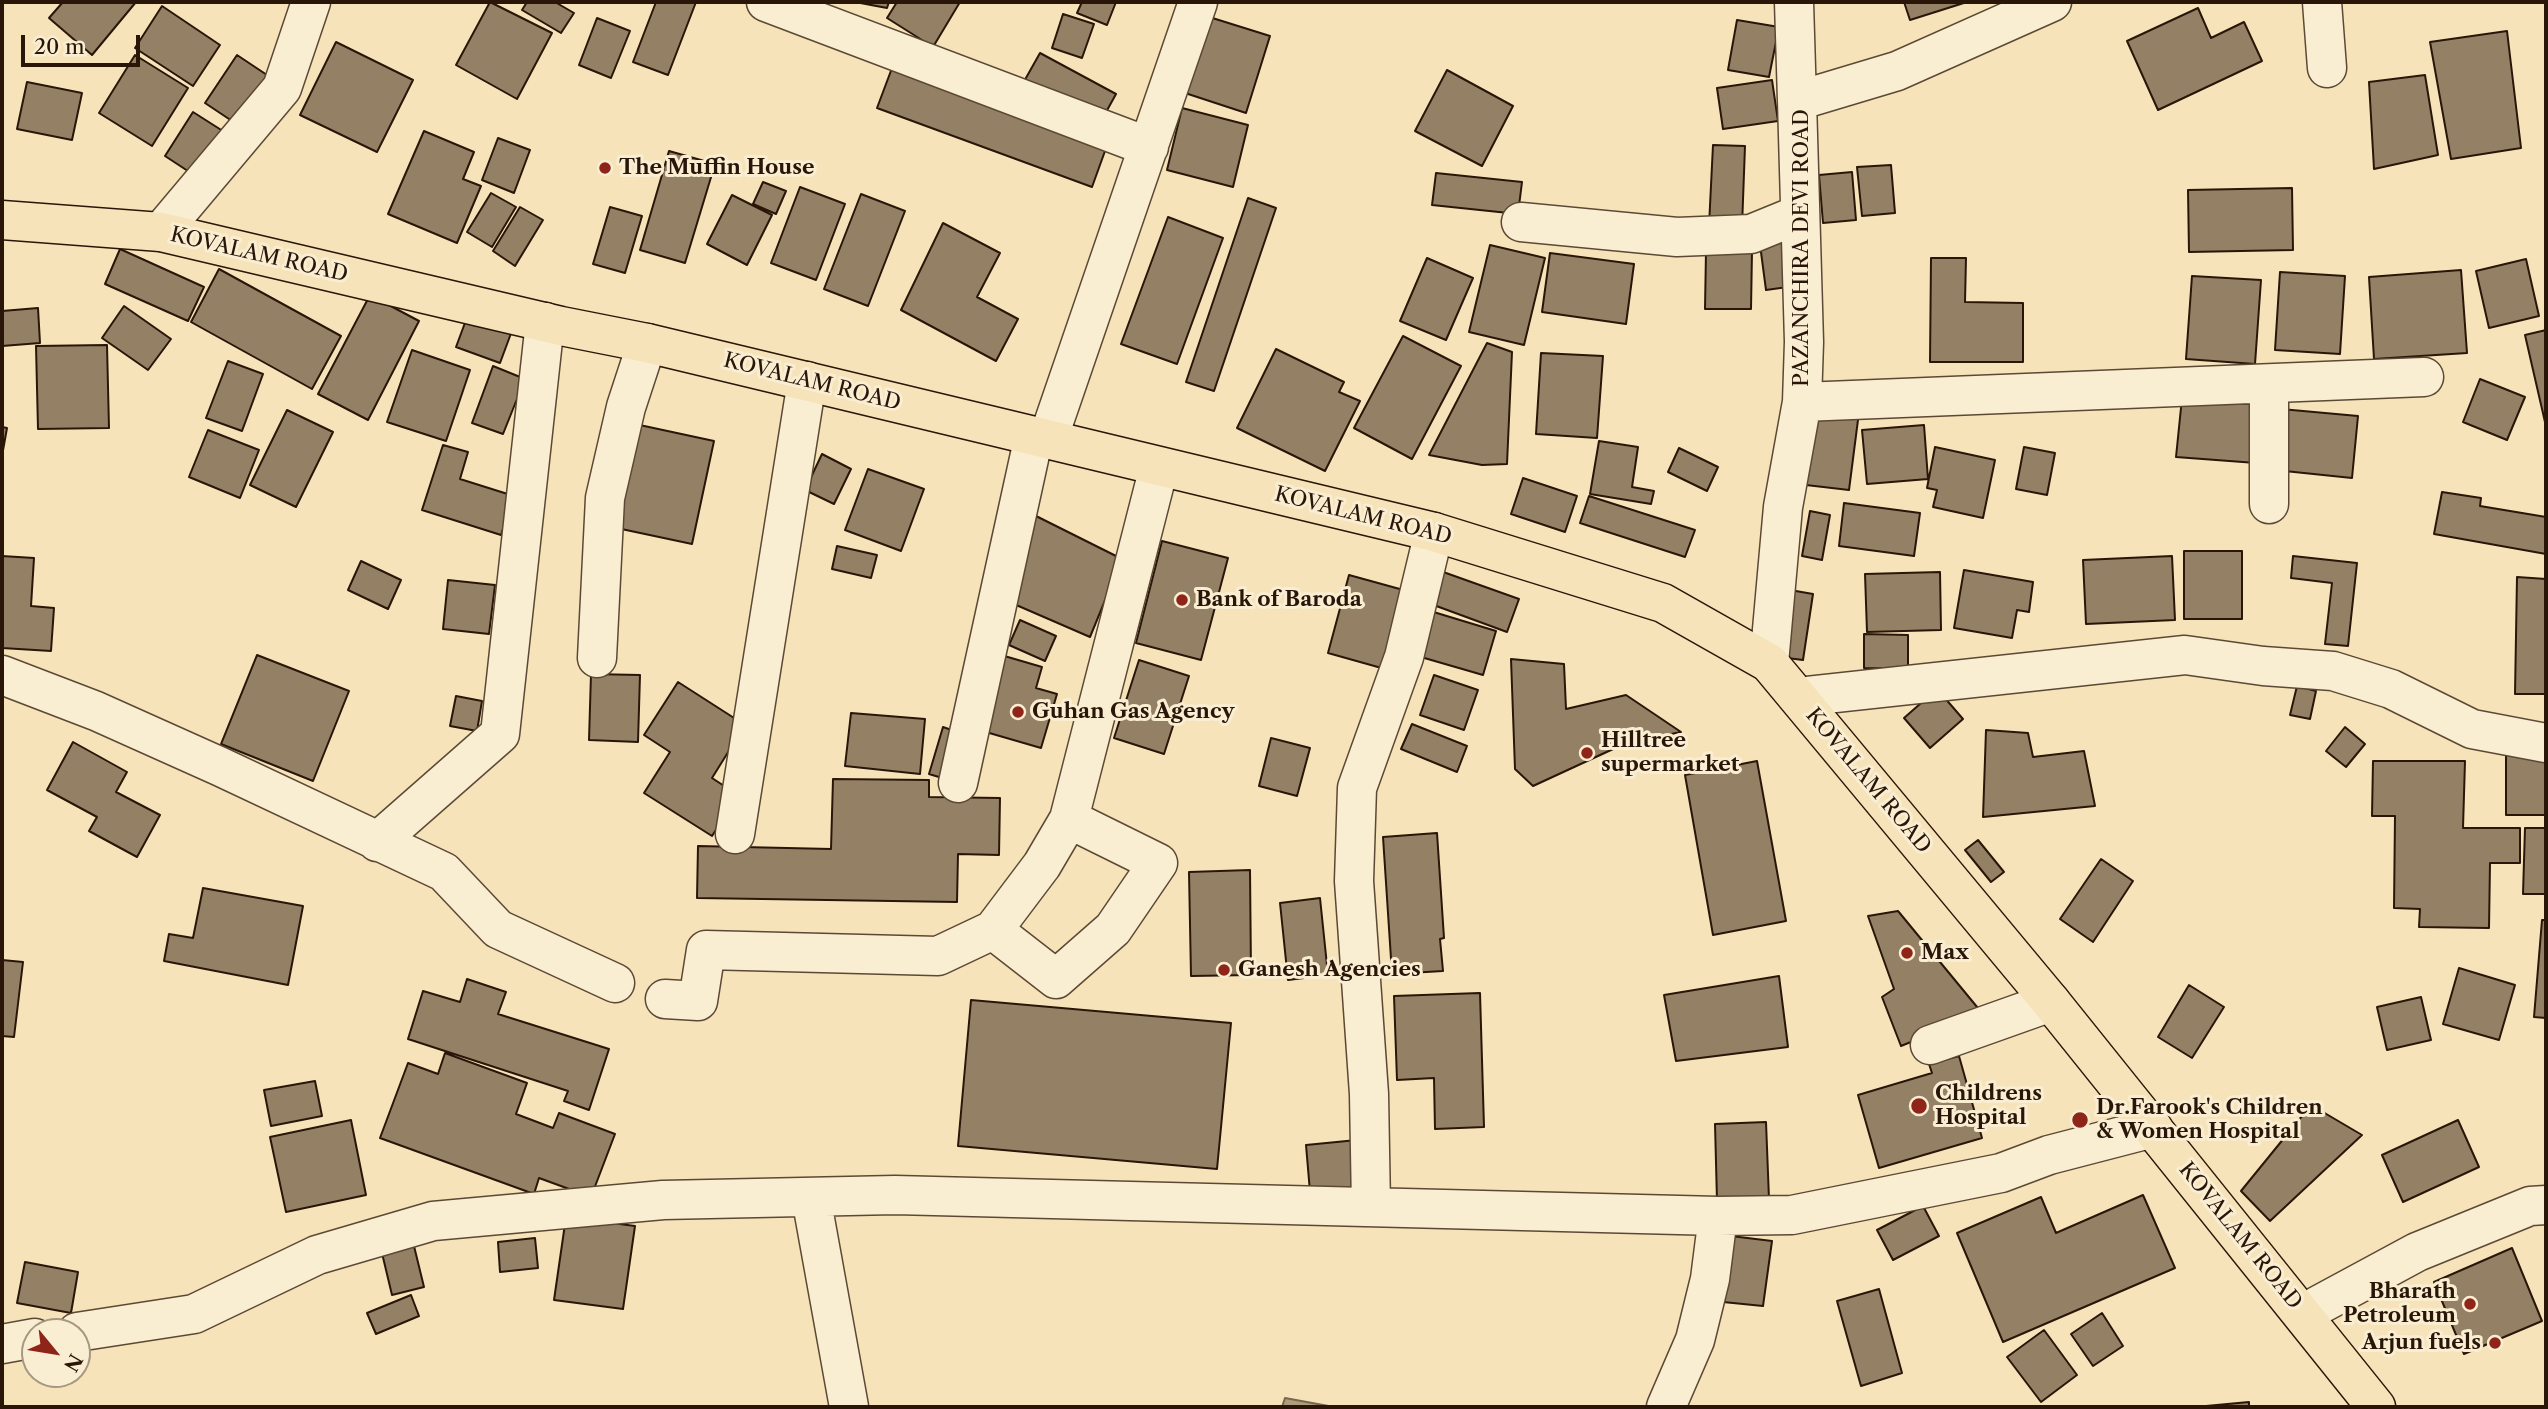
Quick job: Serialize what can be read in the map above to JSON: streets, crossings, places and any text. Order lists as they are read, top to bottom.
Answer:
{
  "streets": {
    "main road": ["KOVALAM ROAD"],
    "street": ["PAZANCHIRA DEVI ROAD"]
  },
  "crossings": [
    ["PAZANCHIRA DEVI ROAD", "KOVALAM ROAD"]
  ],
  "places": [
    "The Muffin House",
    "Bank of Baroda",
    "Guhan Gas Agency",
    "Hilltree supermarket",
    "Max",
    "Ganesh Agencies",
    "Childrens Hospital",
    "Dr.Farook's Children & Women Hospital",
    "Bharath Petroleum",
    "Arjun fuels"
  ],
  "scale_bar": "20 m",
  "north": "bottom right"
}
